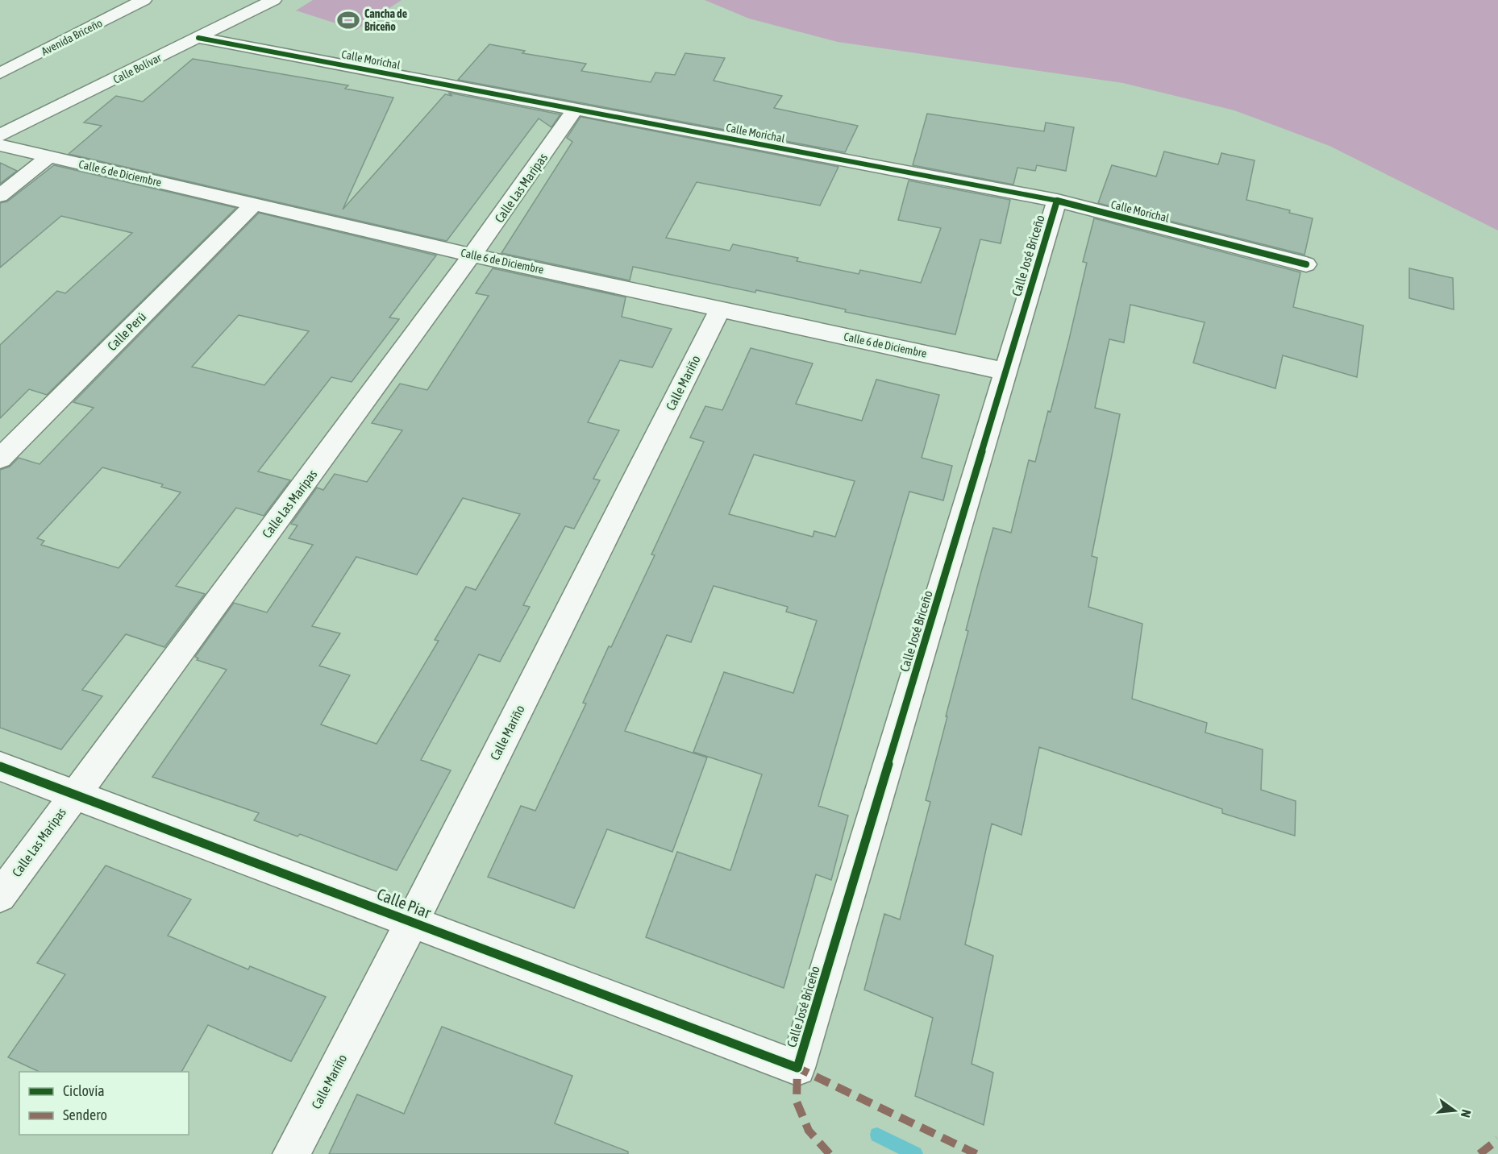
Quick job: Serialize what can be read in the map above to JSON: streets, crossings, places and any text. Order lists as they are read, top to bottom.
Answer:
{
  "streets": {
    "street": [
      "Avenida Briceño",
      "Calle Morichal",
      "Calle Bolívar",
      "Calle 6 de Diciembre",
      "Calle Las Maripas",
      "Calle José Briceño",
      "Calle Perú",
      "Calle Mariño",
      "Calle Piar"
    ]
  },
  "crossings": [
    ["Calle Morichal", "Calle Bolívar"],
    ["Calle Morichal", "Calle Las Maripas"],
    ["Calle Morichal", "Calle José Briceño"],
    ["Calle 6 de Diciembre", "Calle Las Maripas"],
    ["Calle 6 de Diciembre", "Calle José Briceño"],
    ["Calle 6 de Diciembre", "Calle Perú"],
    ["Calle 6 de Diciembre", "Calle Mariño"],
    ["Calle Las Maripas", "Calle Piar"],
    ["Calle José Briceño", "Calle Piar"],
    ["Calle Mariño", "Calle Piar"]
  ],
  "places": {
    "sports": ["Cancha de Briceño"]
  },
  "legend": ["Ciclovía", "Sendero"],
  "north": "right"
}
